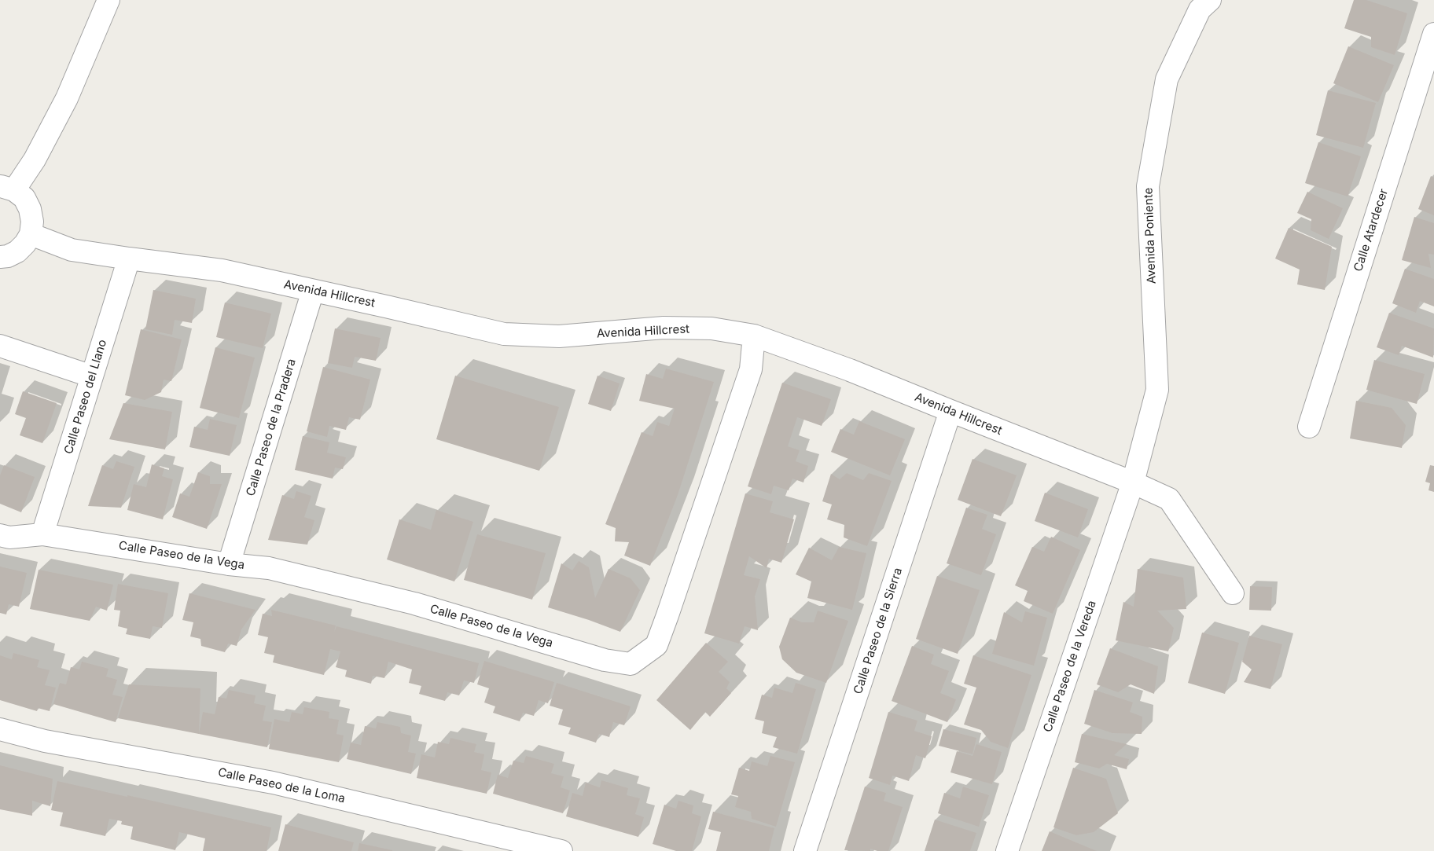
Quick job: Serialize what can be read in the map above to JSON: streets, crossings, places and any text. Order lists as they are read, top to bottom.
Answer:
{
  "streets": {
    "street": [
      "Calle Atardecer",
      "Avenida Poniente",
      "Avenida Hillcrest",
      "Calle Paseo del Llano",
      "Calle Paseo de la Pradera",
      "Calle Paseo de la Vega",
      "Calle Paseo de la Sierra",
      "Calle Paseo de la Vereda",
      "Calle Paseo de la Loma"
    ]
  },
  "crossings": [
    ["Avenida Poniente", "Avenida Hillcrest"],
    ["Avenida Poniente", "Calle Paseo de la Vereda"],
    ["Avenida Hillcrest", "Calle Paseo del Llano"],
    ["Avenida Hillcrest", "Calle Paseo de la Pradera"],
    ["Avenida Hillcrest", "Calle Paseo de la Vega"],
    ["Avenida Hillcrest", "Calle Paseo de la Sierra"],
    ["Avenida Hillcrest", "Calle Paseo de la Vereda"],
    ["Calle Paseo del Llano", "Calle Paseo de la Vega"],
    ["Calle Paseo de la Pradera", "Calle Paseo de la Vega"]
  ]
}
